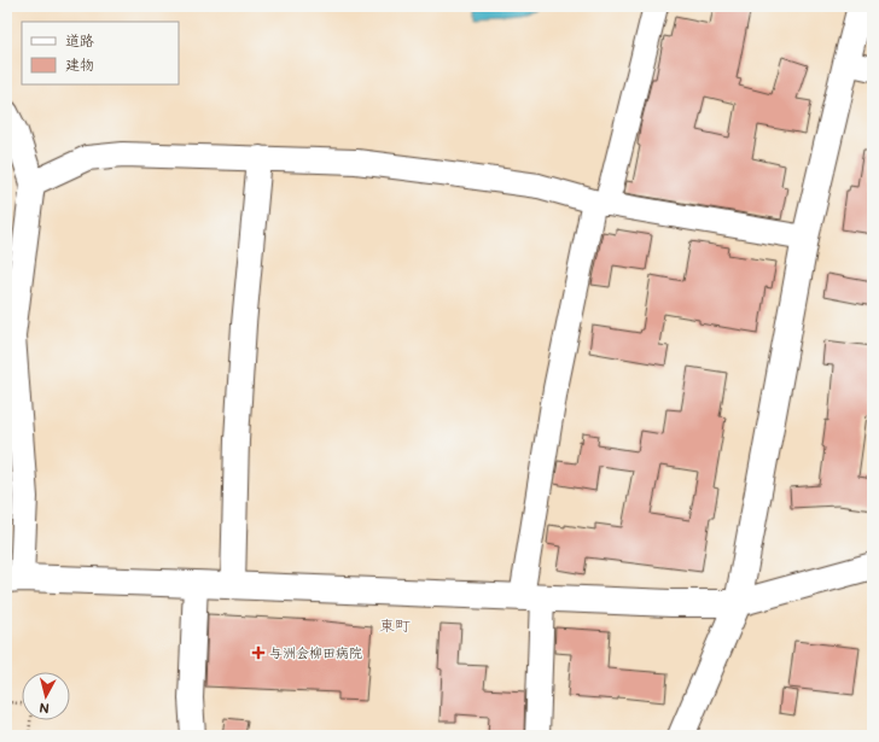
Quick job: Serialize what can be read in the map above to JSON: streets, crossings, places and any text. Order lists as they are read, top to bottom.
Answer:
{
  "districts": ["東町"],
  "places": {
    "health": ["与洲会柳田病院"]
  },
  "legend": ["道路", "建物"],
  "north": "bottom"
}
